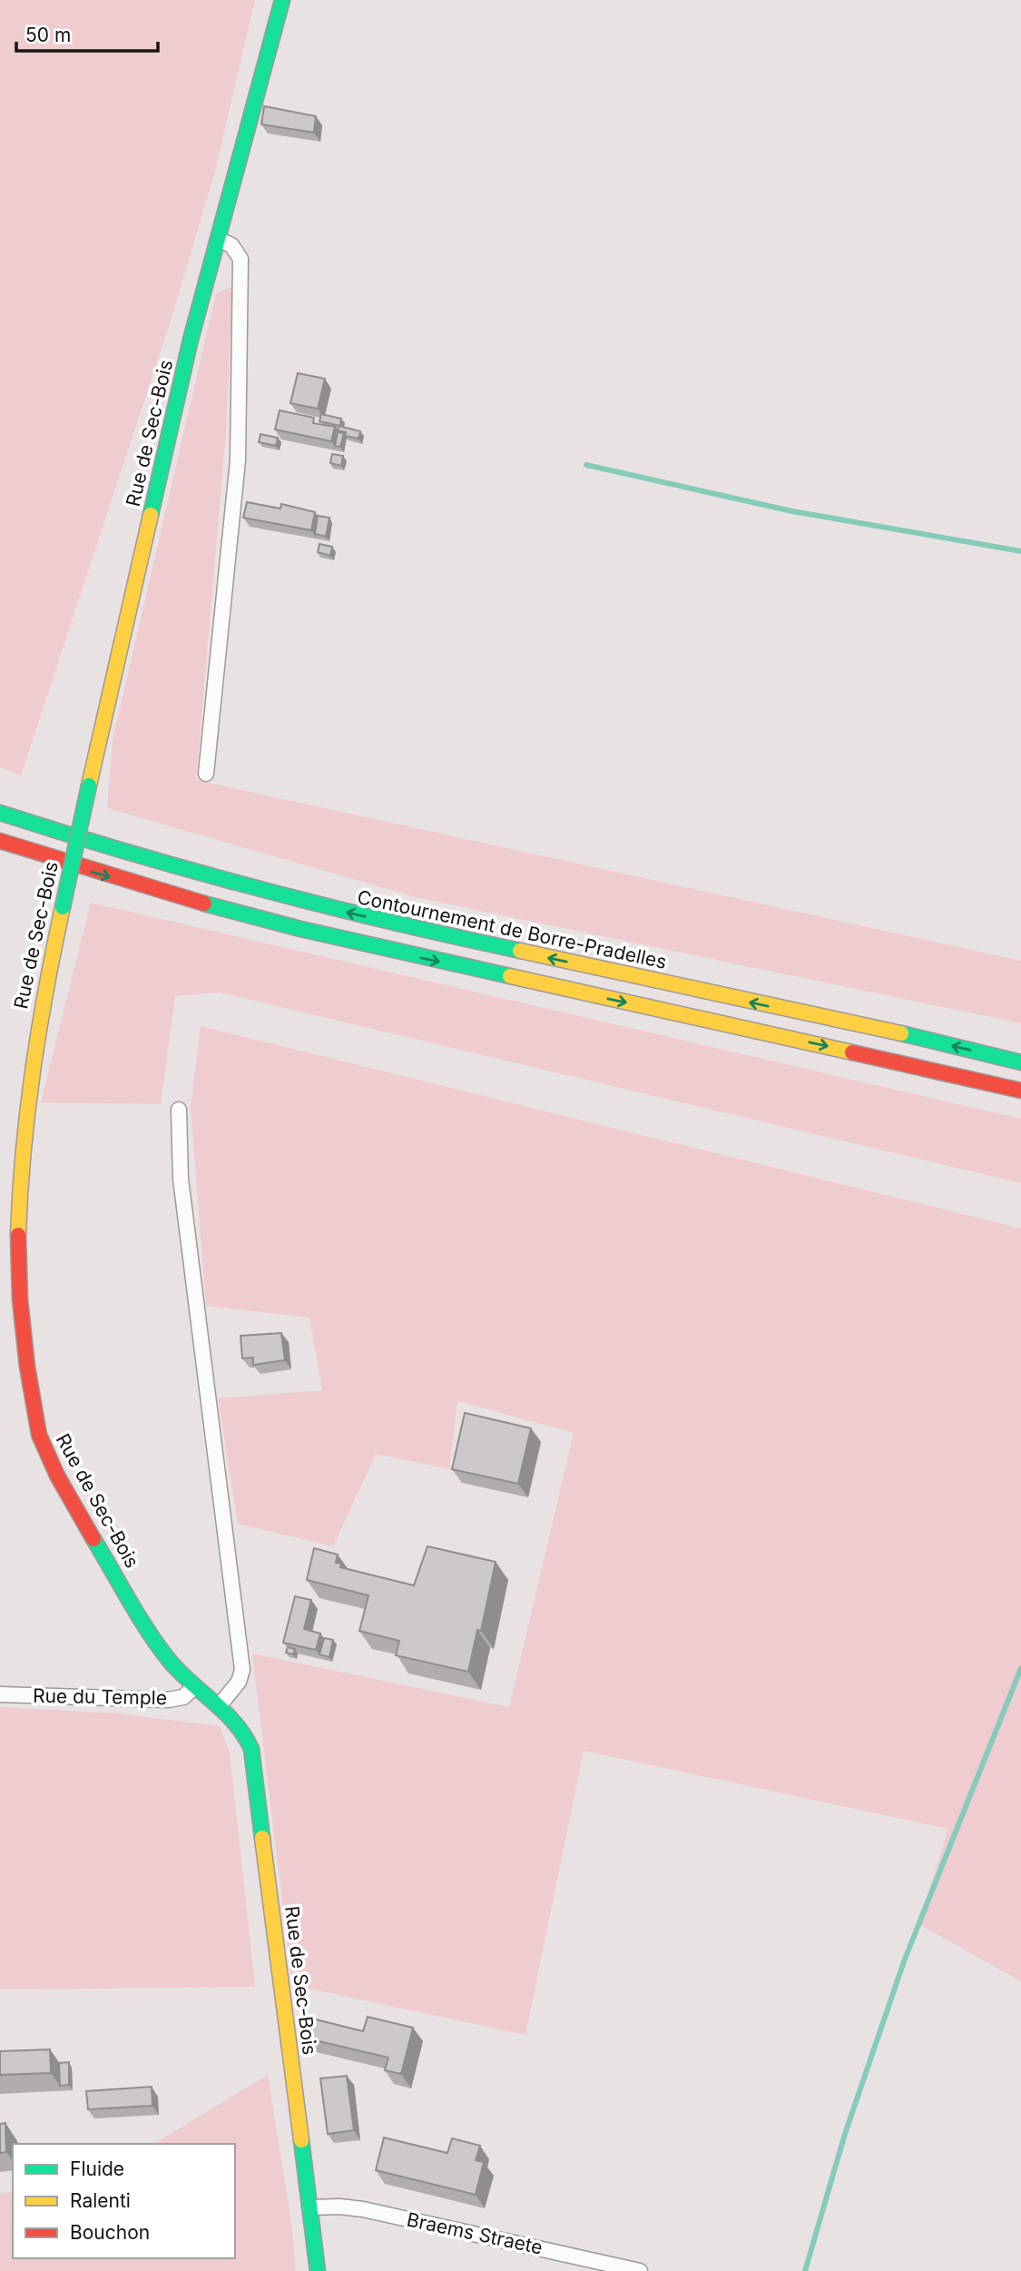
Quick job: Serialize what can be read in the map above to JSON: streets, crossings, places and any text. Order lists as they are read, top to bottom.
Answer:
{
  "streets": {
    "main road": ["Rue de Sec-Bois", "Contournement de Borre-Pradelles"],
    "street": ["Rue du Temple", "Braems Straete"]
  },
  "crossings": [
    ["Rue de Sec-Bois", "Rue du Temple"],
    ["Rue de Sec-Bois", "Braems Straete"]
  ],
  "legend": ["Fluide", "Ralenti", "Bouchon"],
  "scale_bar": "50 m"
}
